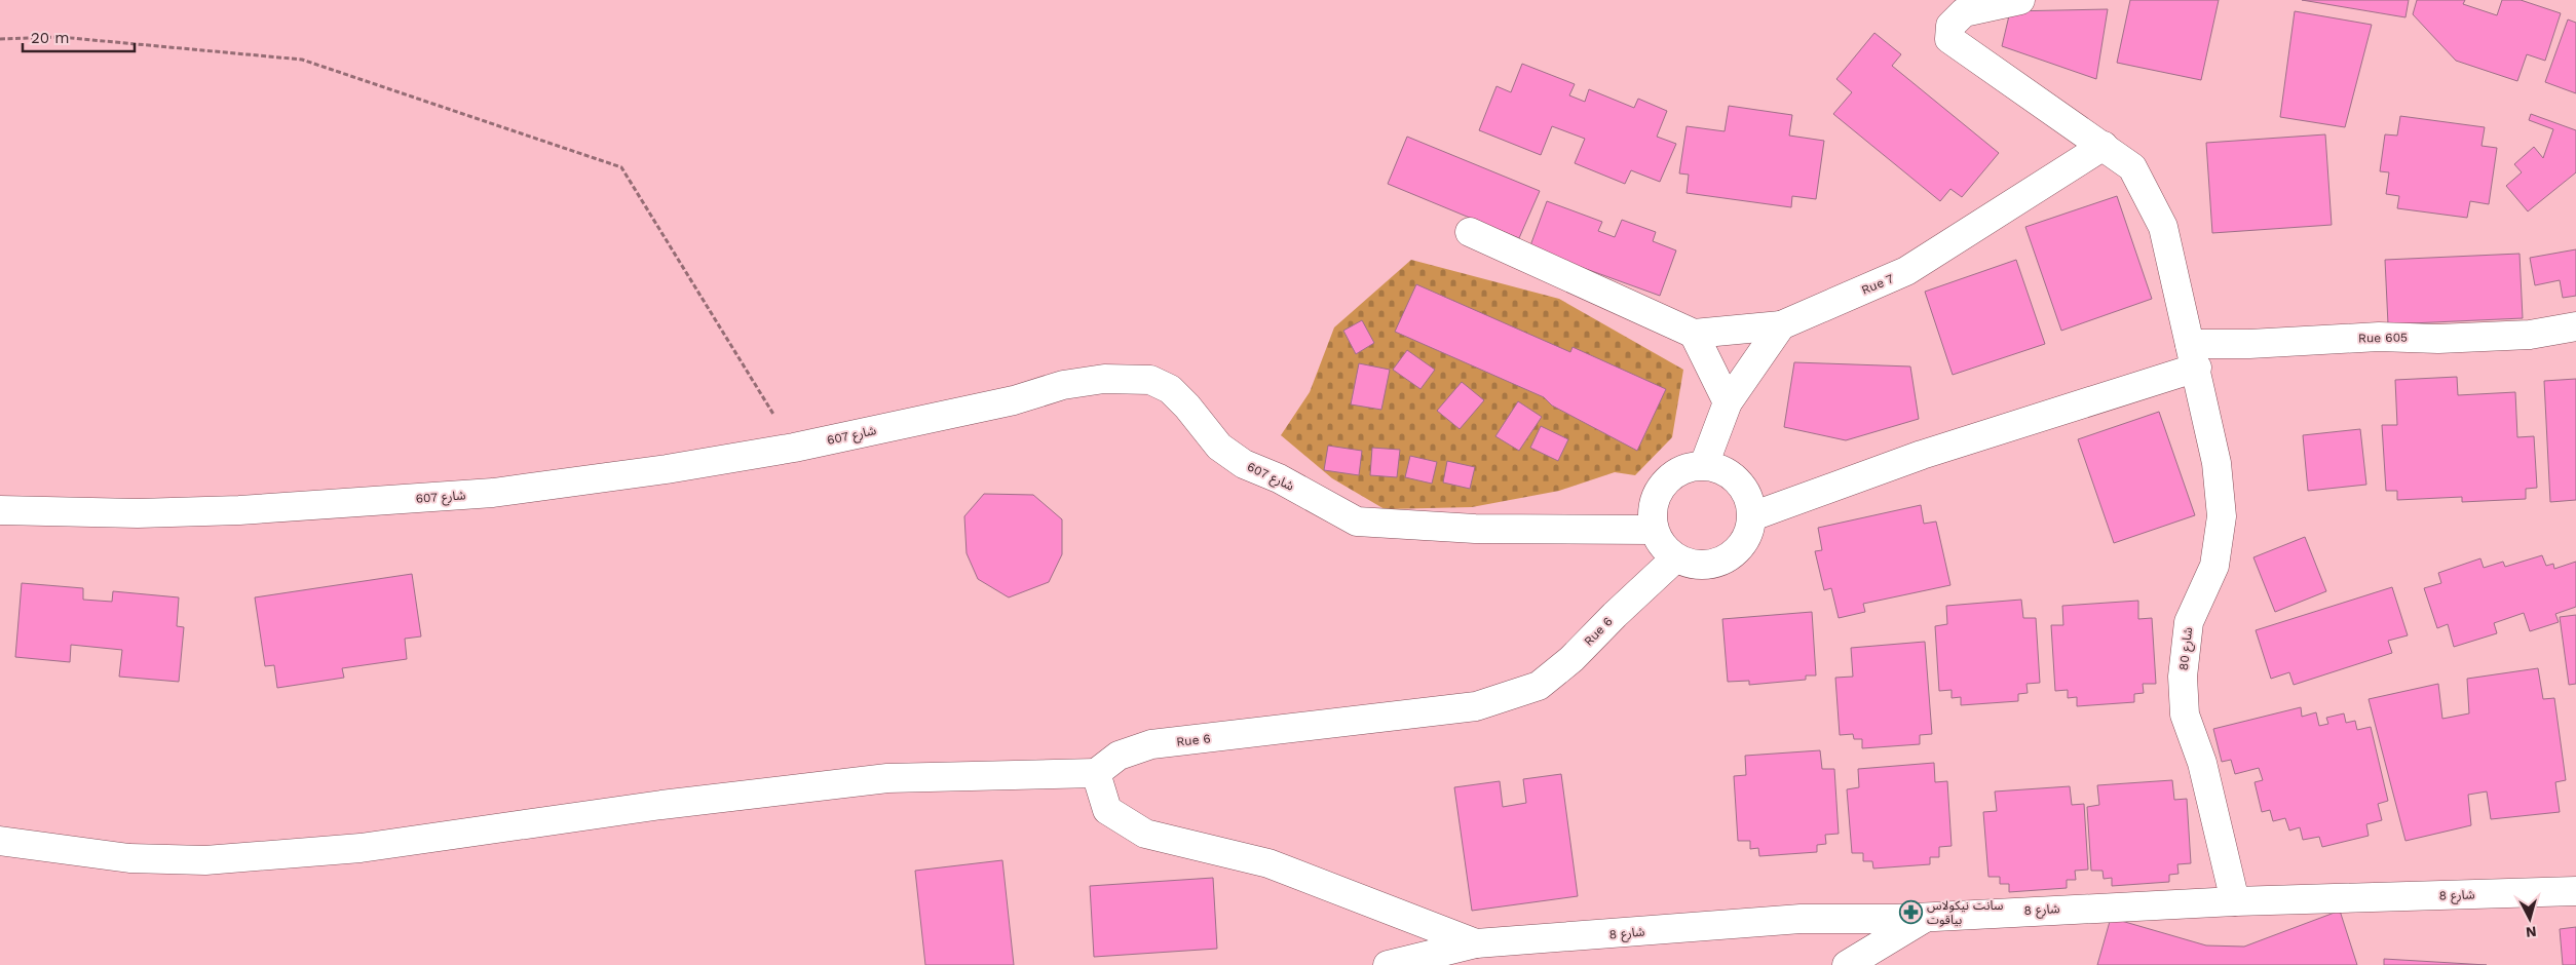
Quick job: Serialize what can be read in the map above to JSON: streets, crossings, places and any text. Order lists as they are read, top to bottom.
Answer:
{
  "streets": {
    "street": [
      "Rue 7",
      "Rue 605",
      "شارع 607",
      "Rue 6",
      "شارع 80",
      "شارع 8"
    ]
  },
  "crossings": [
    ["Rue 7", "شارع 80"],
    ["Rue 605", "شارع 607"],
    ["Rue 605", "Rue 6"],
    ["Rue 605", "شارع 80"],
    ["شارع 607", "Rue 6"],
    ["شارع 80", "شارع 8"]
  ],
  "places": {
    "pharmacy": ["سانت نيكولاس بياقوت"]
  },
  "scale_bar": "20 m",
  "north": "bottom"
}
